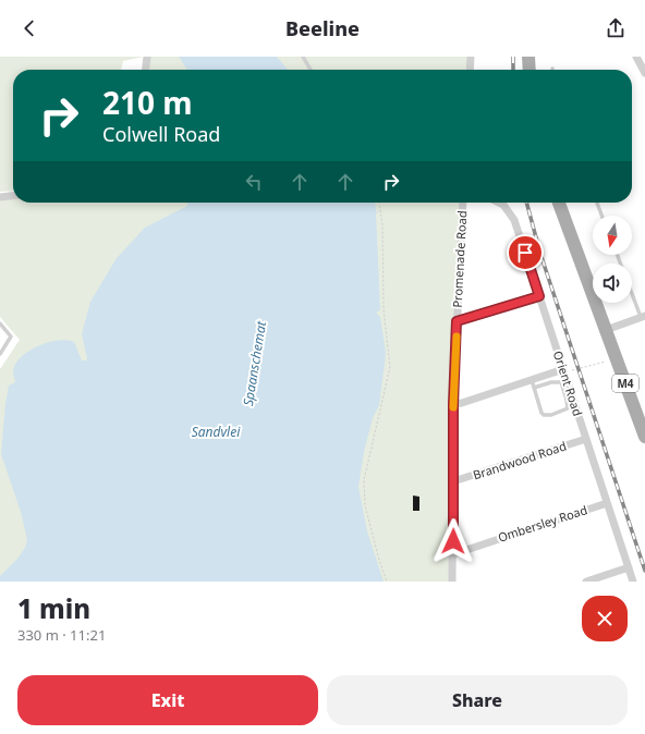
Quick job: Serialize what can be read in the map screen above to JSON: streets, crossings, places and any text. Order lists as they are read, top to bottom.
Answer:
{
  "streets": {
    "main road": ["M4"],
    "street": [
      "Promenade Road",
      "Orient Road",
      "Brandwood Road",
      "Ombersley Road"
    ]
  },
  "crossings": [
    ["Promenade Road", "Brandwood Road"],
    ["Promenade Road", "Ombersley Road"],
    ["Orient Road", "Brandwood Road"],
    ["Orient Road", "Ombersley Road"]
  ],
  "water": ["Spaanschemat", "Sandvlei"],
  "north": "bottom",
  "page": {
    "header": "Beeline",
    "turn": ["210 m", "Colwell Road"],
    "heading": ["1 min", "330 m · 11:21"],
    "buttons": ["Exit", "Share"]
  }
}
